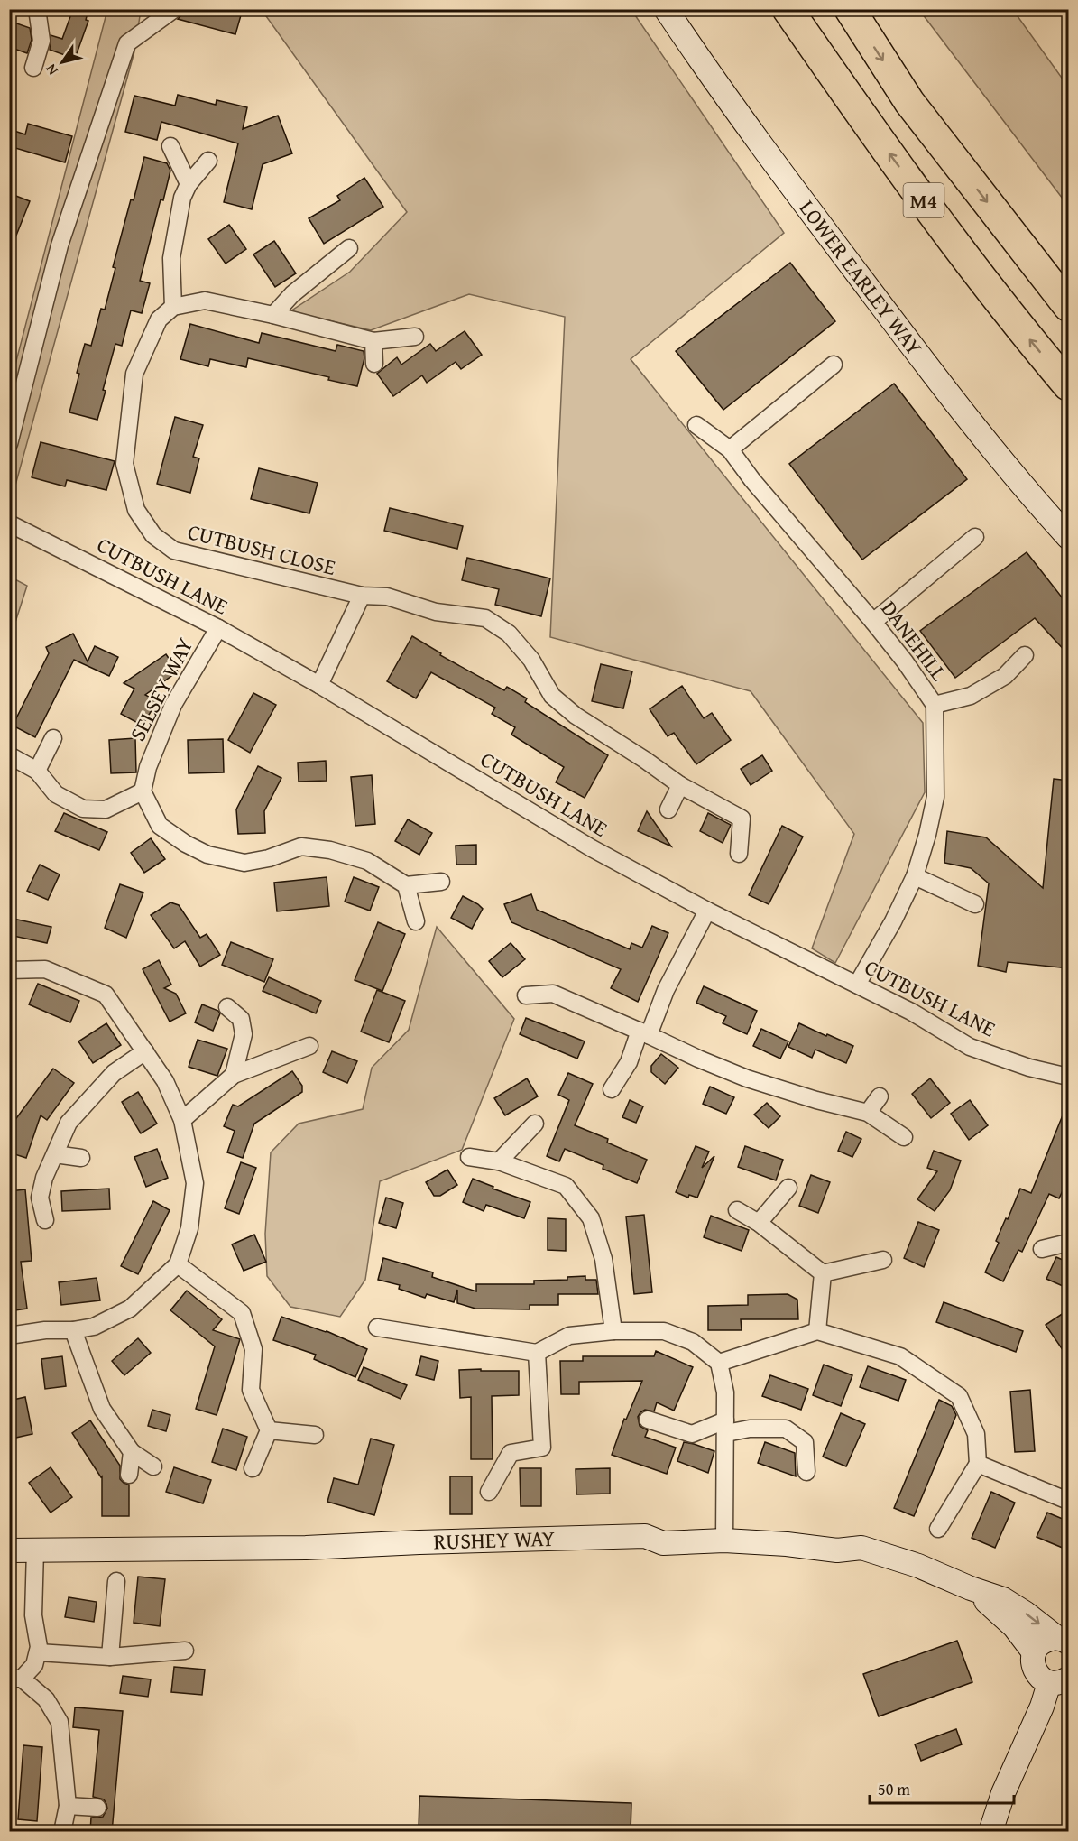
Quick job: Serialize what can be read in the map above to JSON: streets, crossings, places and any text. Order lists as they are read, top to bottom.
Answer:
{
  "streets": {
    "highway": ["M4"],
    "street": [
      "LOWER EARLEY WAY",
      "CUTBUSH CLOSE",
      "CUTBUSH LANE",
      "DANEHILL",
      "SELSEY WAY",
      "RUSHEY WAY"
    ]
  },
  "crossings": [
    ["CUTBUSH LANE", "DANEHILL"],
    ["CUTBUSH LANE", "SELSEY WAY"]
  ],
  "scale_bar": "50 m",
  "north": "bottom left"
}
